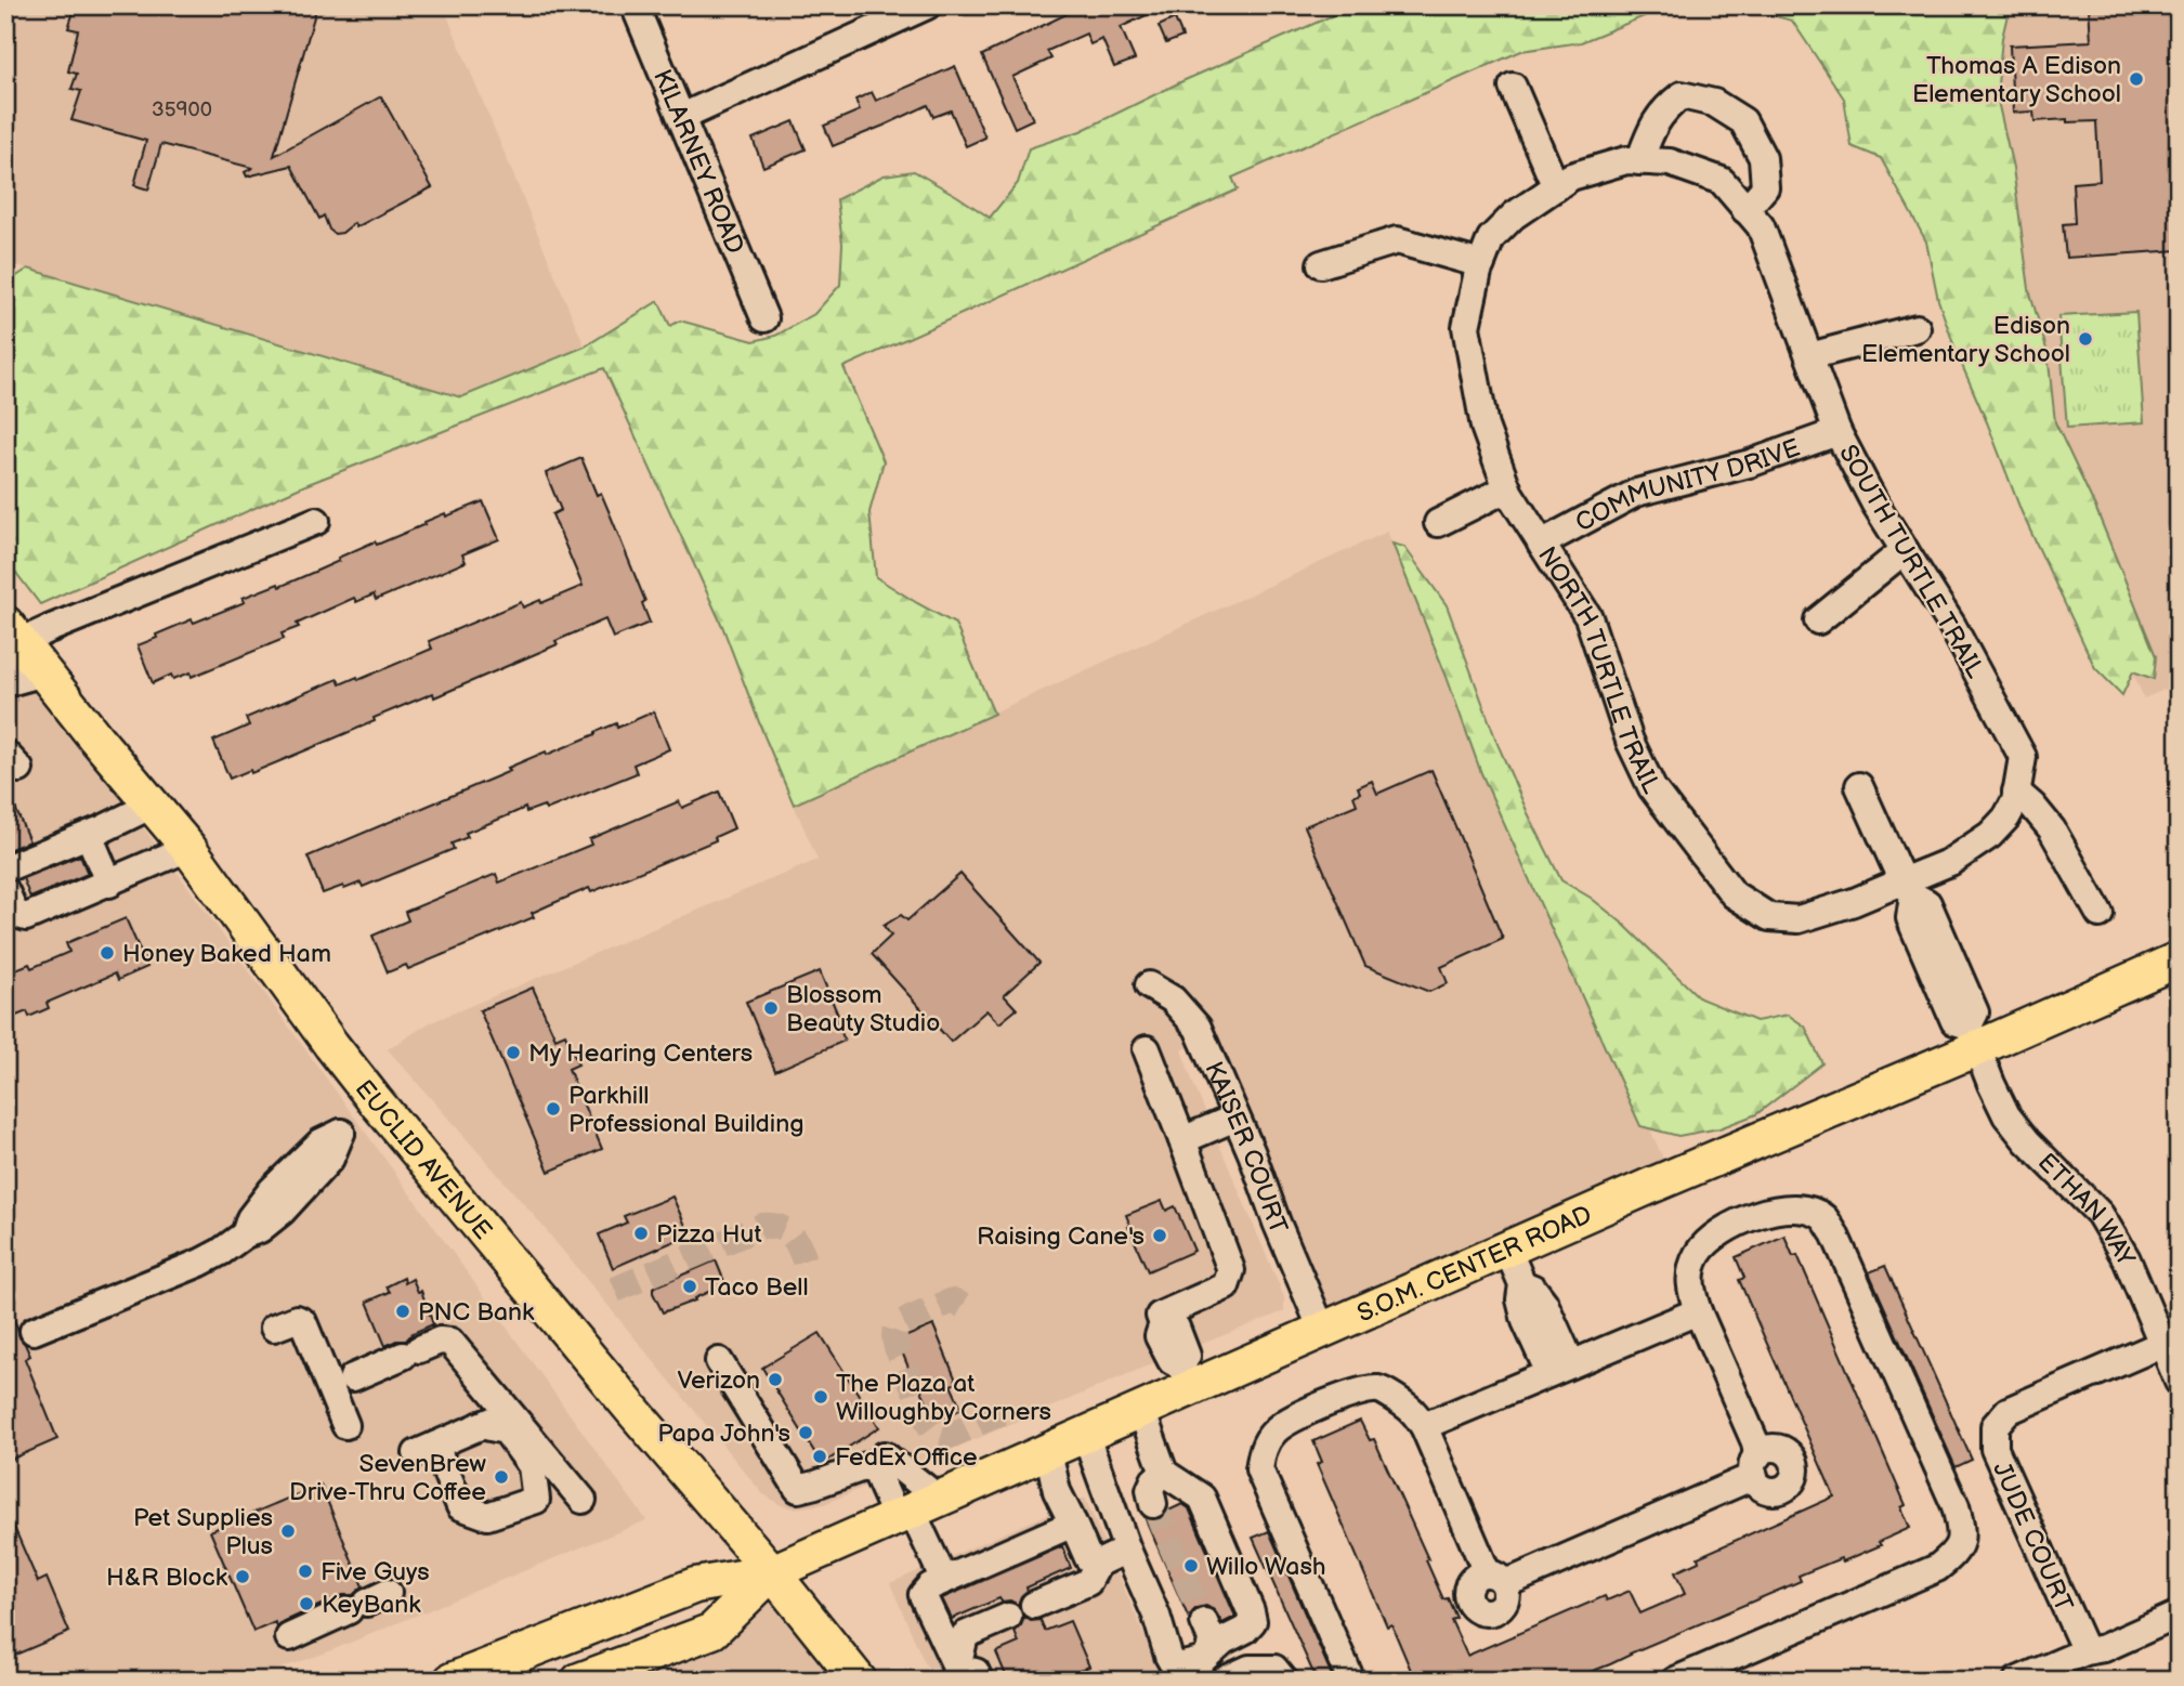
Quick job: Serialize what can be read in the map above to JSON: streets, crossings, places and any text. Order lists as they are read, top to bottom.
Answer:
{
  "streets": {
    "main road": ["EUCLID AVENUE", "S.O.M. CENTER ROAD"],
    "street": [
      "KILARNEY ROAD",
      "COMMUNITY DRIVE",
      "SOUTH TURTLE TRAIL",
      "NORTH TURTLE TRAIL",
      "KAISER COURT",
      "ETHAN WAY",
      "JUDE COURT"
    ]
  },
  "crossings": [
    ["COMMUNITY DRIVE", "SOUTH TURTLE TRAIL"],
    ["COMMUNITY DRIVE", "NORTH TURTLE TRAIL"],
    ["SOUTH TURTLE TRAIL", "NORTH TURTLE TRAIL"],
    ["KAISER COURT", "S.O.M. CENTER ROAD"],
    ["EUCLID AVENUE", "S.O.M. CENTER ROAD"],
    ["ETHAN WAY", "S.O.M. CENTER ROAD"],
    ["ETHAN WAY", "JUDE COURT"]
  ],
  "places": [
    "Thomas A Edison Elementary School",
    "Edison Elementary School",
    "Honey Baked Ham",
    "Blossom Beauty Studio",
    "My Hearing Centers",
    "Parkhill Professional Building",
    "Pizza Hut",
    "Raising Cane's",
    "Taco Bell",
    "PNC Bank",
    "Verizon",
    "The Plaza at Willoughby Corners",
    "Papa John's",
    "FedEx Office",
    "SevenBrew Drive-Thru Coffee",
    "Pet Supplies Plus",
    "Willo Wash",
    "Five Guys",
    "H&R Block",
    "KeyBank"
  ],
  "house_numbers": ["35900"]
}
